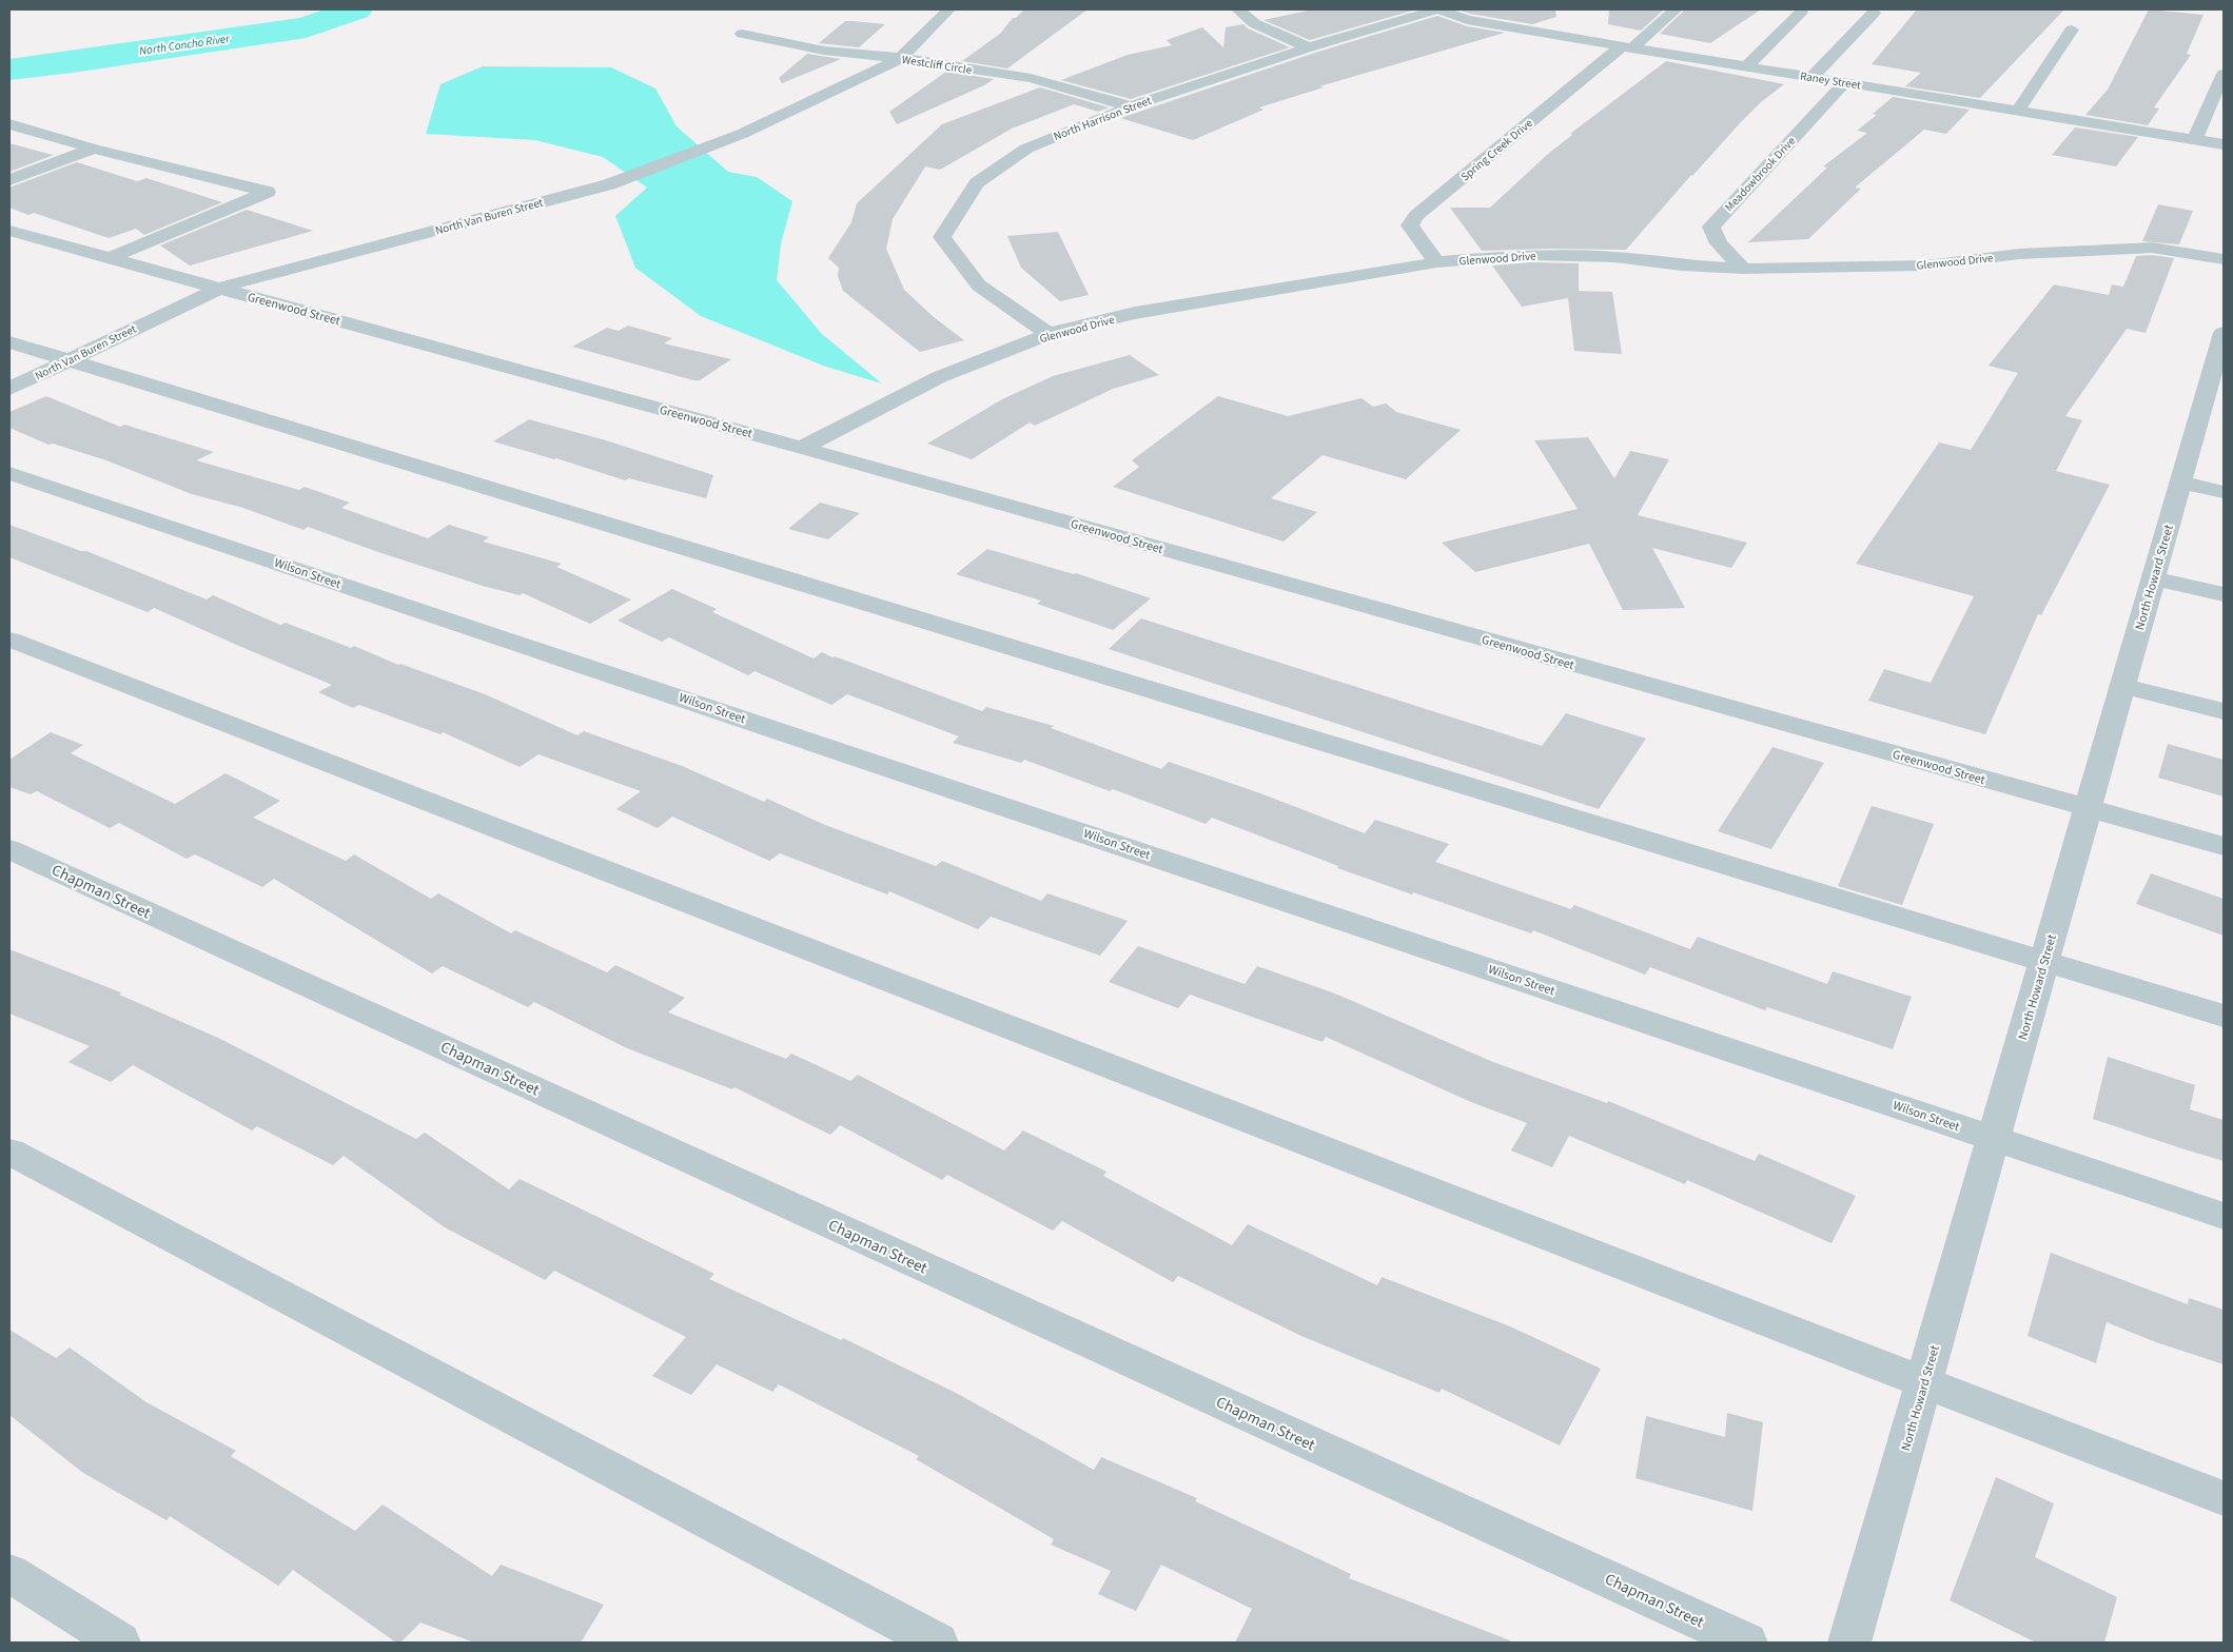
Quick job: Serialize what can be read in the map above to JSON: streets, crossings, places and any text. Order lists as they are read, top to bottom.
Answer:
{
  "streets": {
    "street": [
      "Westcliff Circle",
      "Raney Street",
      "North Harrison Street",
      "Spring Creek Drive",
      "Meadowbrook Drive",
      "North Van Buren Street",
      "Glenwood Drive",
      "Greenwood Street",
      "Wilson Street",
      "North Howard Street",
      "Chapman Street"
    ]
  },
  "crossings": [
    ["Westcliff Circle", "North Harrison Street"],
    ["Westcliff Circle", "North Van Buren Street"],
    ["Raney Street", "North Harrison Street"],
    ["Raney Street", "Spring Creek Drive"],
    ["Raney Street", "Meadowbrook Drive"],
    ["North Harrison Street", "Glenwood Drive"],
    ["Spring Creek Drive", "Glenwood Drive"],
    ["Meadowbrook Drive", "Glenwood Drive"],
    ["North Van Buren Street", "Greenwood Street"],
    ["Glenwood Drive", "Greenwood Street"],
    ["Greenwood Street", "North Howard Street"],
    ["Wilson Street", "North Howard Street"]
  ],
  "water": ["North Concho River"]
}
